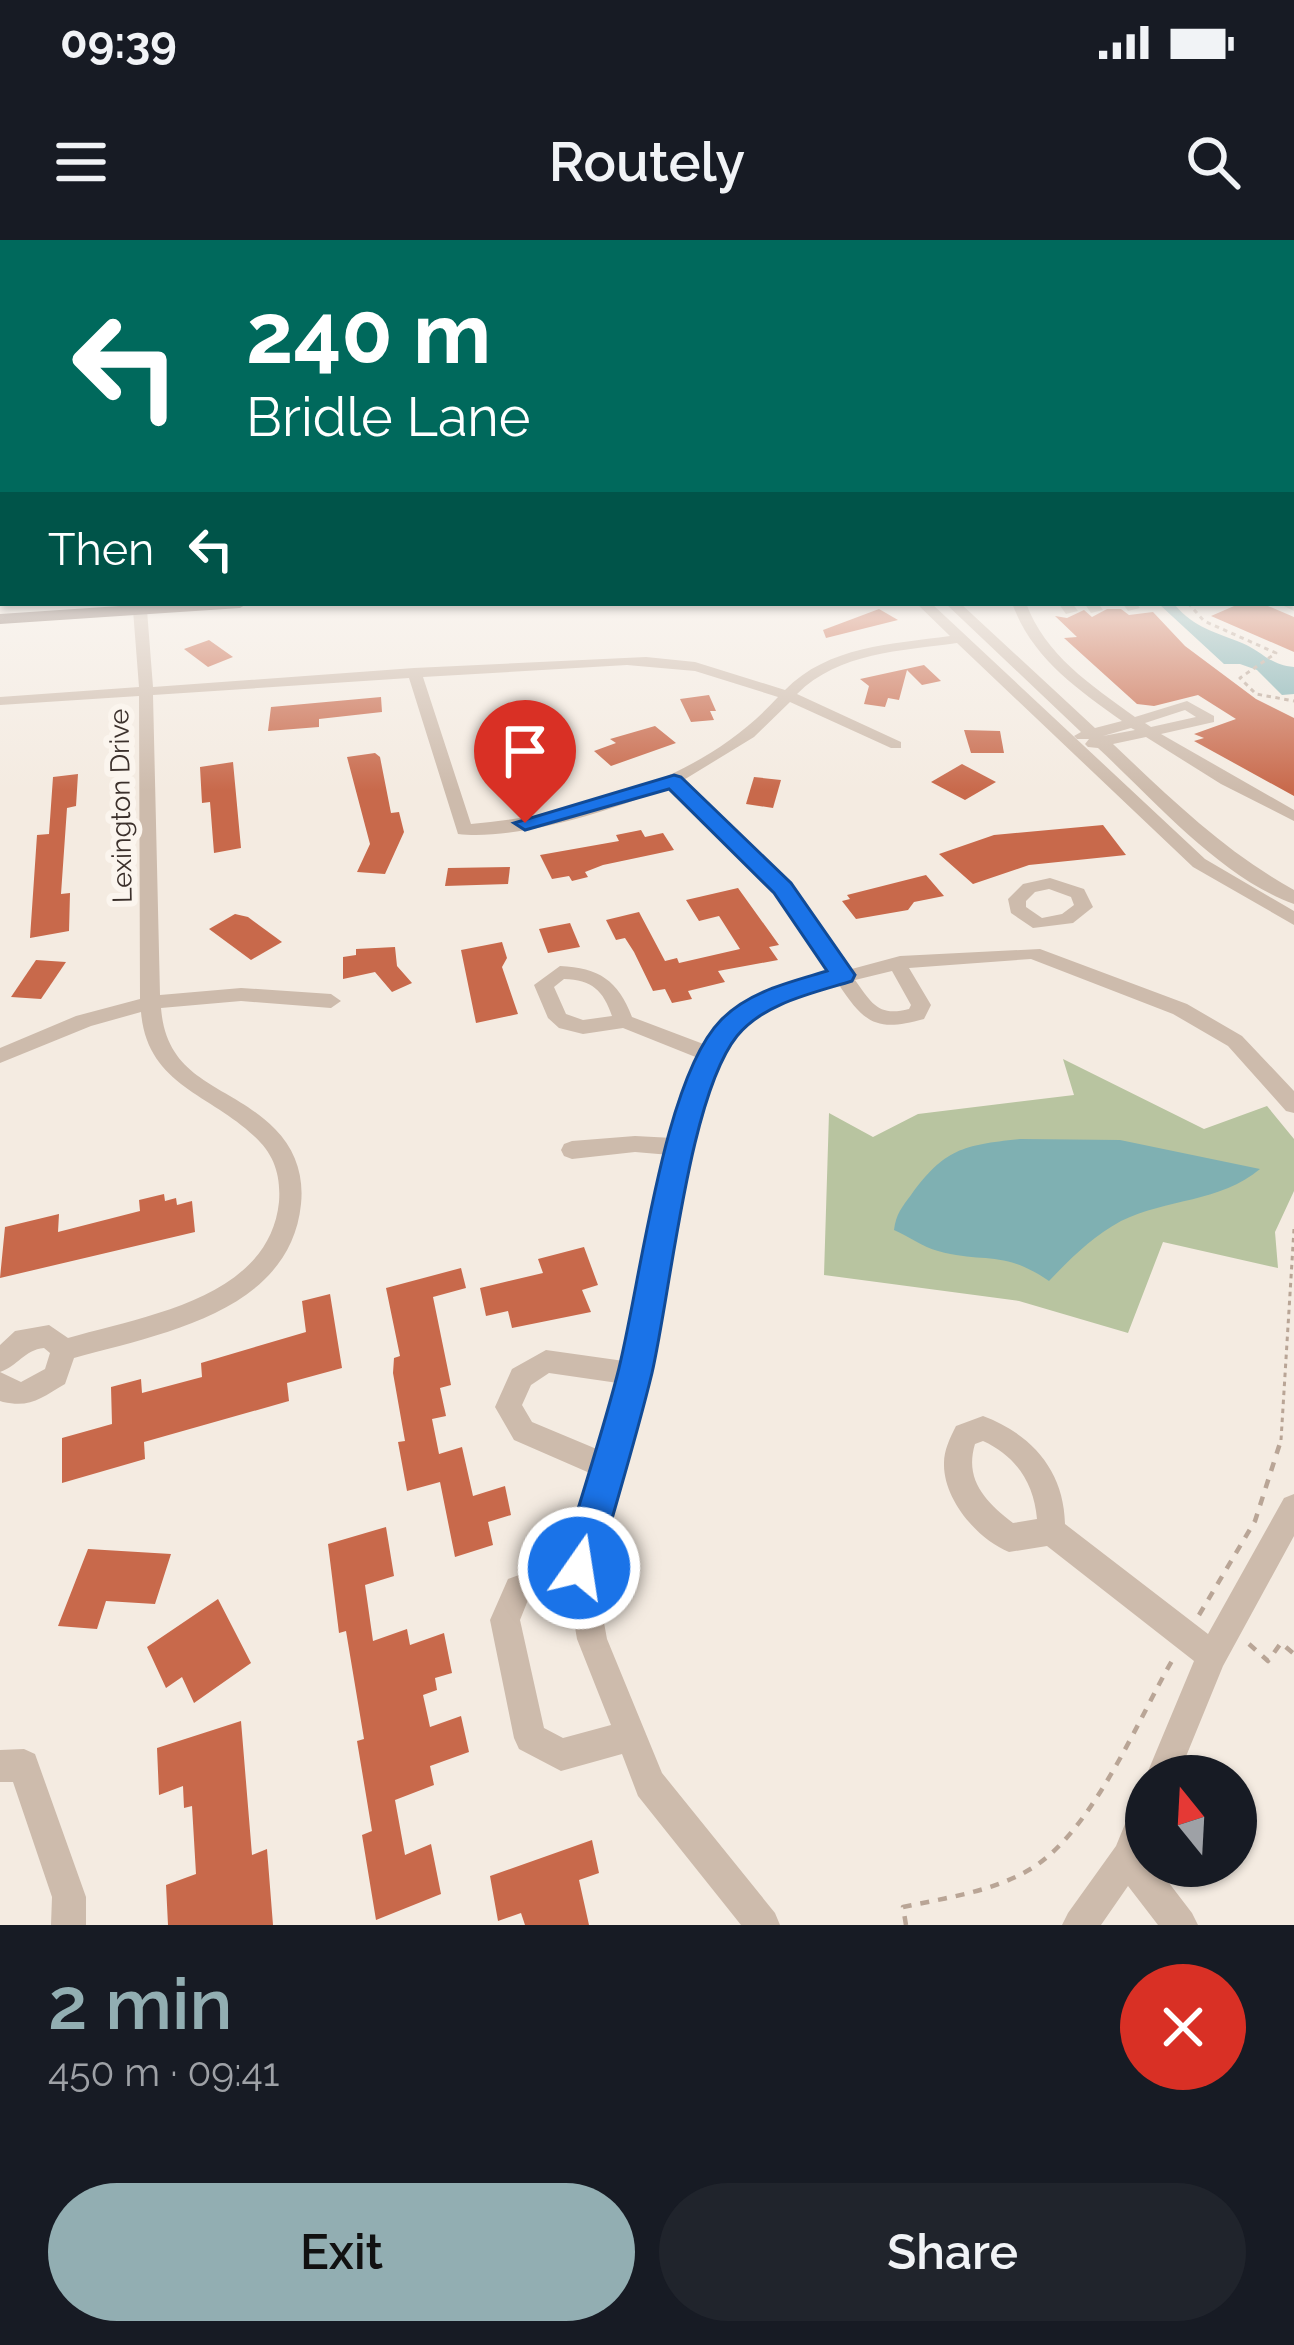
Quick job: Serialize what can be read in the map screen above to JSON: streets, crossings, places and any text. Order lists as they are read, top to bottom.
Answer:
{
  "streets": {
    "street": ["Lexington Drive"]
  },
  "north": "top",
  "page": {
    "status": "09:39",
    "header": "Routely",
    "turn": ["240 m", "Bridle Lane"],
    "then": "Then",
    "heading": ["2 min", "450 m · 09:41"],
    "buttons": ["Exit", "Share"]
  }
}
